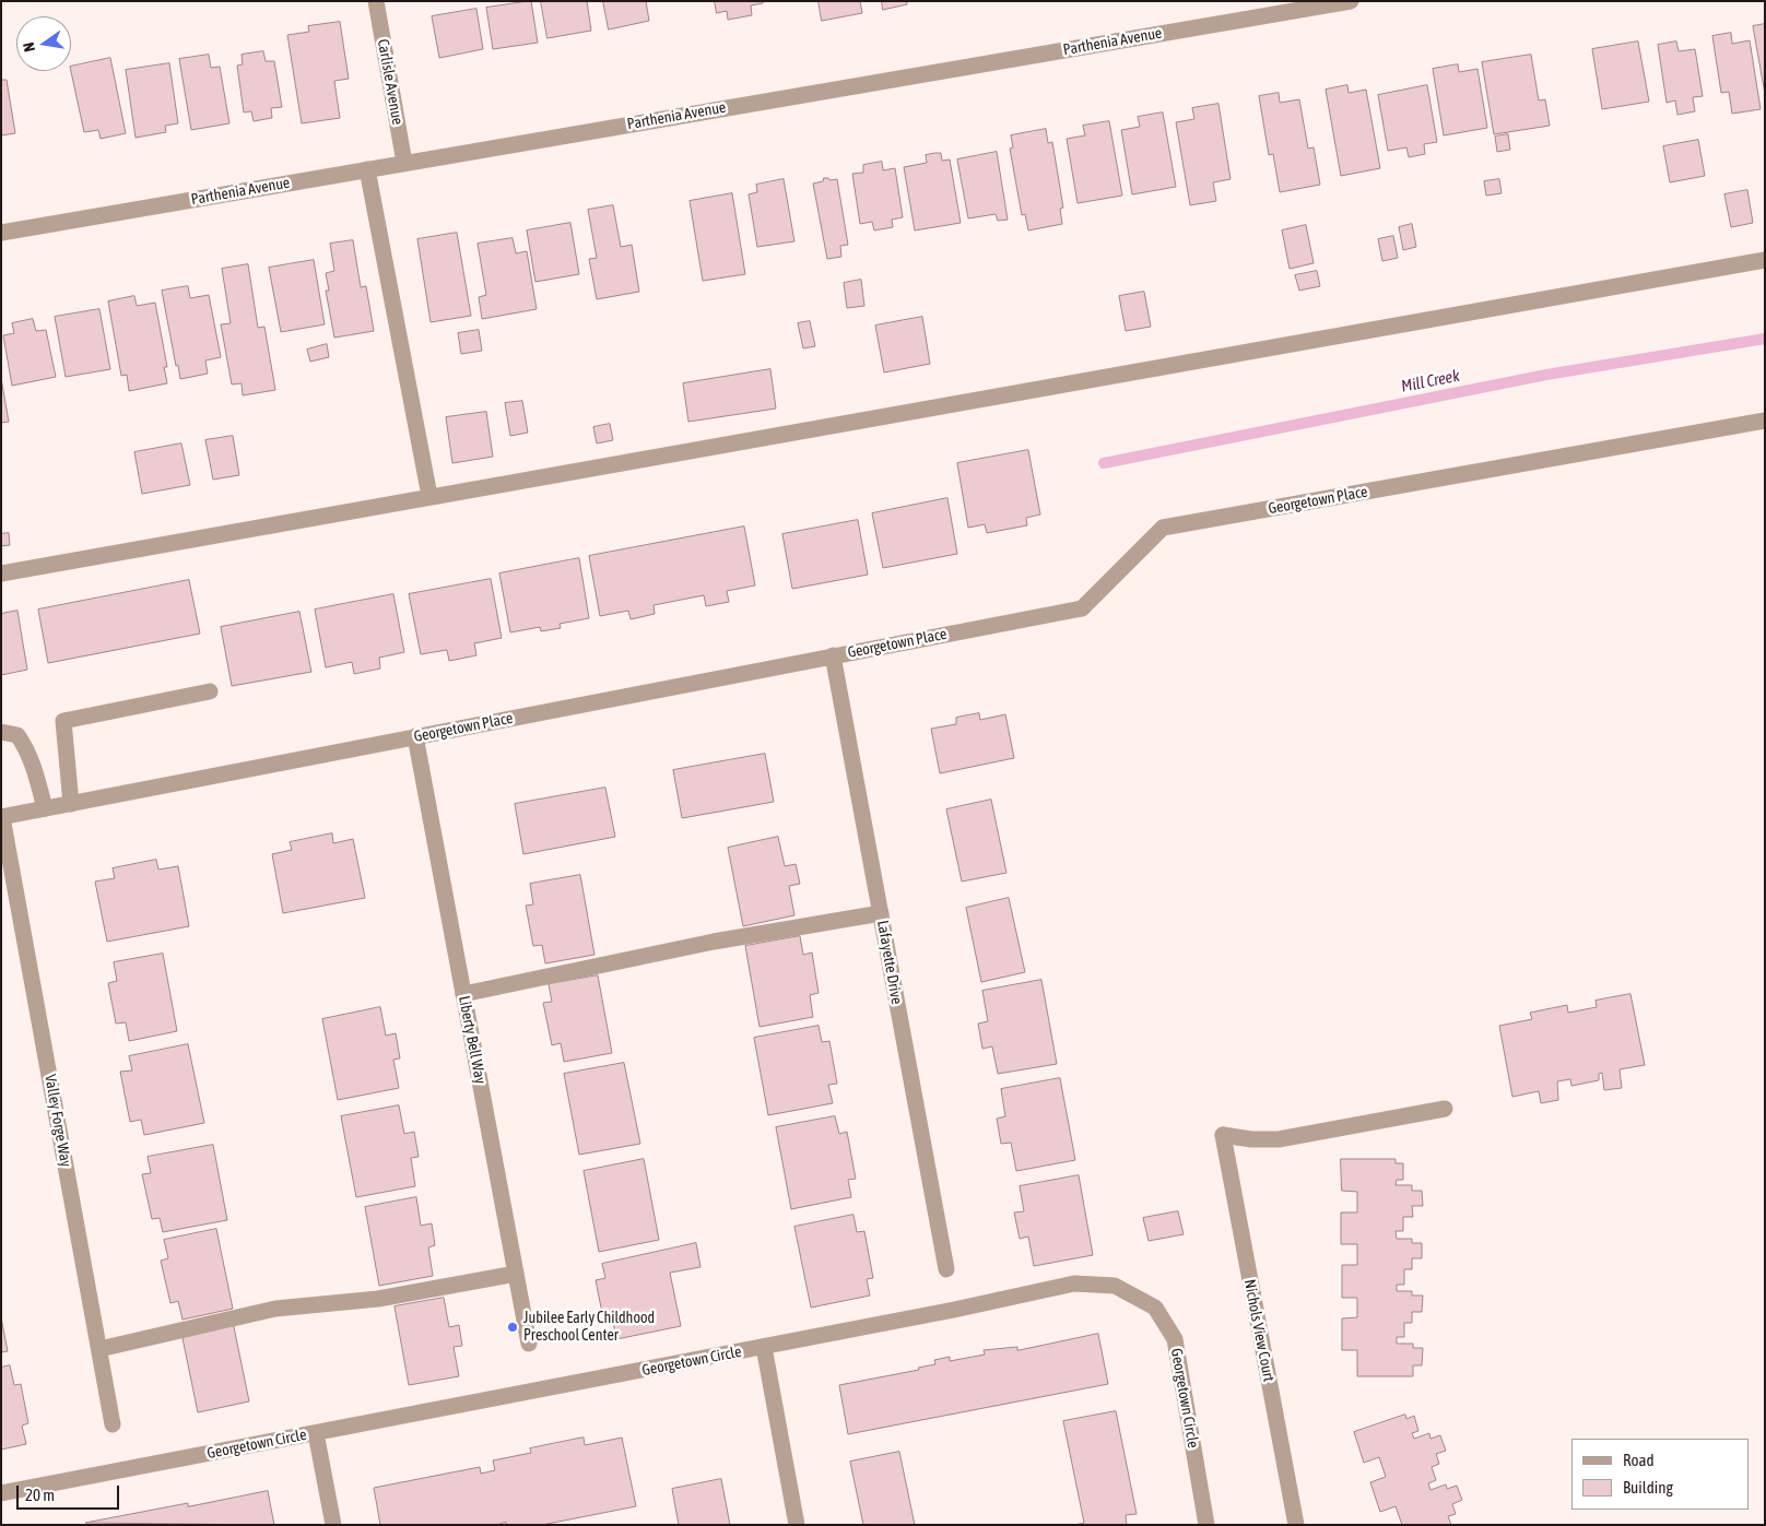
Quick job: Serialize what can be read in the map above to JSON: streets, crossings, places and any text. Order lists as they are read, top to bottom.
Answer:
{
  "streets": {
    "street": [
      "Parthenia Avenue",
      "Carlisle Avenue",
      "Georgetown Place",
      "Lafayette Drive",
      "Liberty Bell Way",
      "Valley Forge Way",
      "Nichols View Court",
      "Georgetown Circle"
    ]
  },
  "crossings": [
    ["Parthenia Avenue", "Carlisle Avenue"],
    ["Georgetown Place", "Lafayette Drive"],
    ["Georgetown Place", "Liberty Bell Way"],
    ["Georgetown Place", "Valley Forge Way"]
  ],
  "water": ["Mill Creek"],
  "places": ["Jubilee Early Childhood Preschool Center"],
  "legend": ["Road", "Building"],
  "scale_bar": "20 m",
  "north": "left"
}
